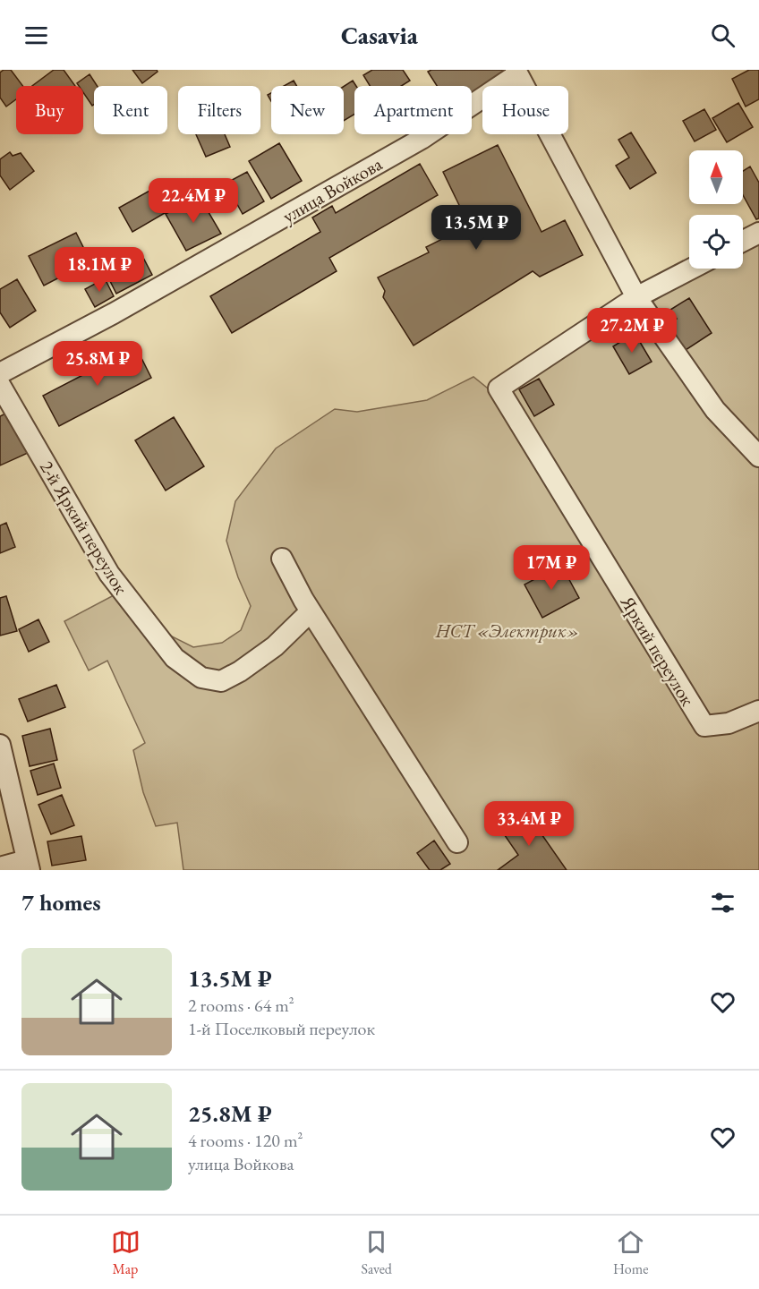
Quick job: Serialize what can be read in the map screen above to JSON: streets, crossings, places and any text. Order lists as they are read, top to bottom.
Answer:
{
  "streets": {
    "street": ["улица Войкова", "2-й Яркий переулок", "Яркий переулок"]
  },
  "parks": ["НСТ «Электрик»"],
  "north": "top",
  "page": {
    "header": "Casavia",
    "chip": [
      "Buy",
      "Rent",
      "Filters",
      "New",
      "Apartment",
      "House"
    ],
    "price": [
      "22.4M ₽",
      "13.5M ₽",
      "18.1M ₽",
      "27.2M ₽",
      "25.8M ₽",
      "17M ₽",
      "33.4M ₽"
    ],
    "heading": "7 homes",
    "list": [
      {
        "name": "13.5M ₽",
        "note": "2 rooms · 64 m² · 1-й Поселковый переулок"
      },
      {
        "name": "25.8M ₽",
        "note": "4 rooms · 120 m² · улица Войкова"
      }
    ],
    "tabs": ["Map", "Saved", "Home"]
  }
}
